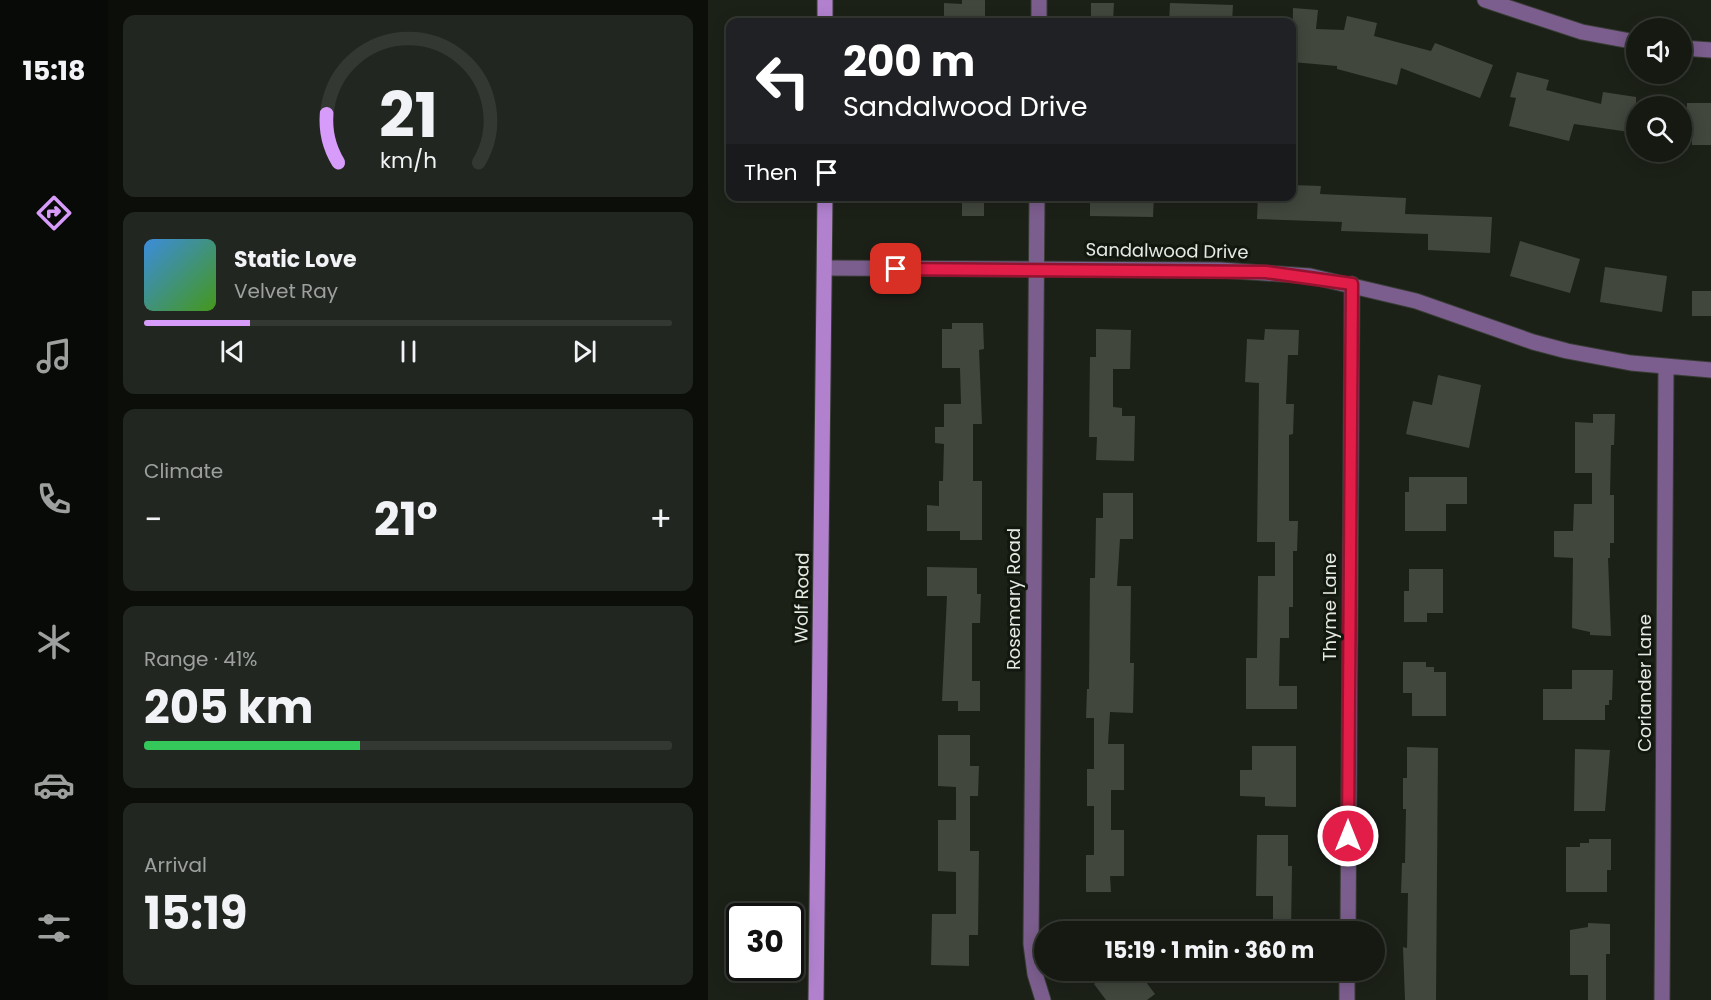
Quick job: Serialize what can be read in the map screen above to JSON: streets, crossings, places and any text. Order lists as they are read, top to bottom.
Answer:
{
  "streets": {
    "main road": ["Wolf Road"],
    "street": [
      "Sandalwood Drive",
      "Rosemary Road",
      "Thyme Lane",
      "Coriander Lane"
    ]
  },
  "crossings": [
    ["Sandalwood Drive", "Wolf Road"],
    ["Sandalwood Drive", "Rosemary Road"],
    ["Sandalwood Drive", "Thyme Lane"],
    ["Sandalwood Drive", "Coriander Lane"]
  ],
  "page": {
    "tabs": "15:18",
    "turn": ["200 m", "Sandalwood Drive"],
    "then": "Then",
    "song": ["Static Love", "Velvet Ray"],
    "tile": [
      "Climate",
      ["Range · 41%", "205 km"],
      ["Arrival", "15:19"]
    ],
    "heat": ["−", "21°", "+"],
    "limit": "30",
    "trip": "15:19 · 1 min · 360 m",
    "gauge": ["21", "km/h"]
  }
}
